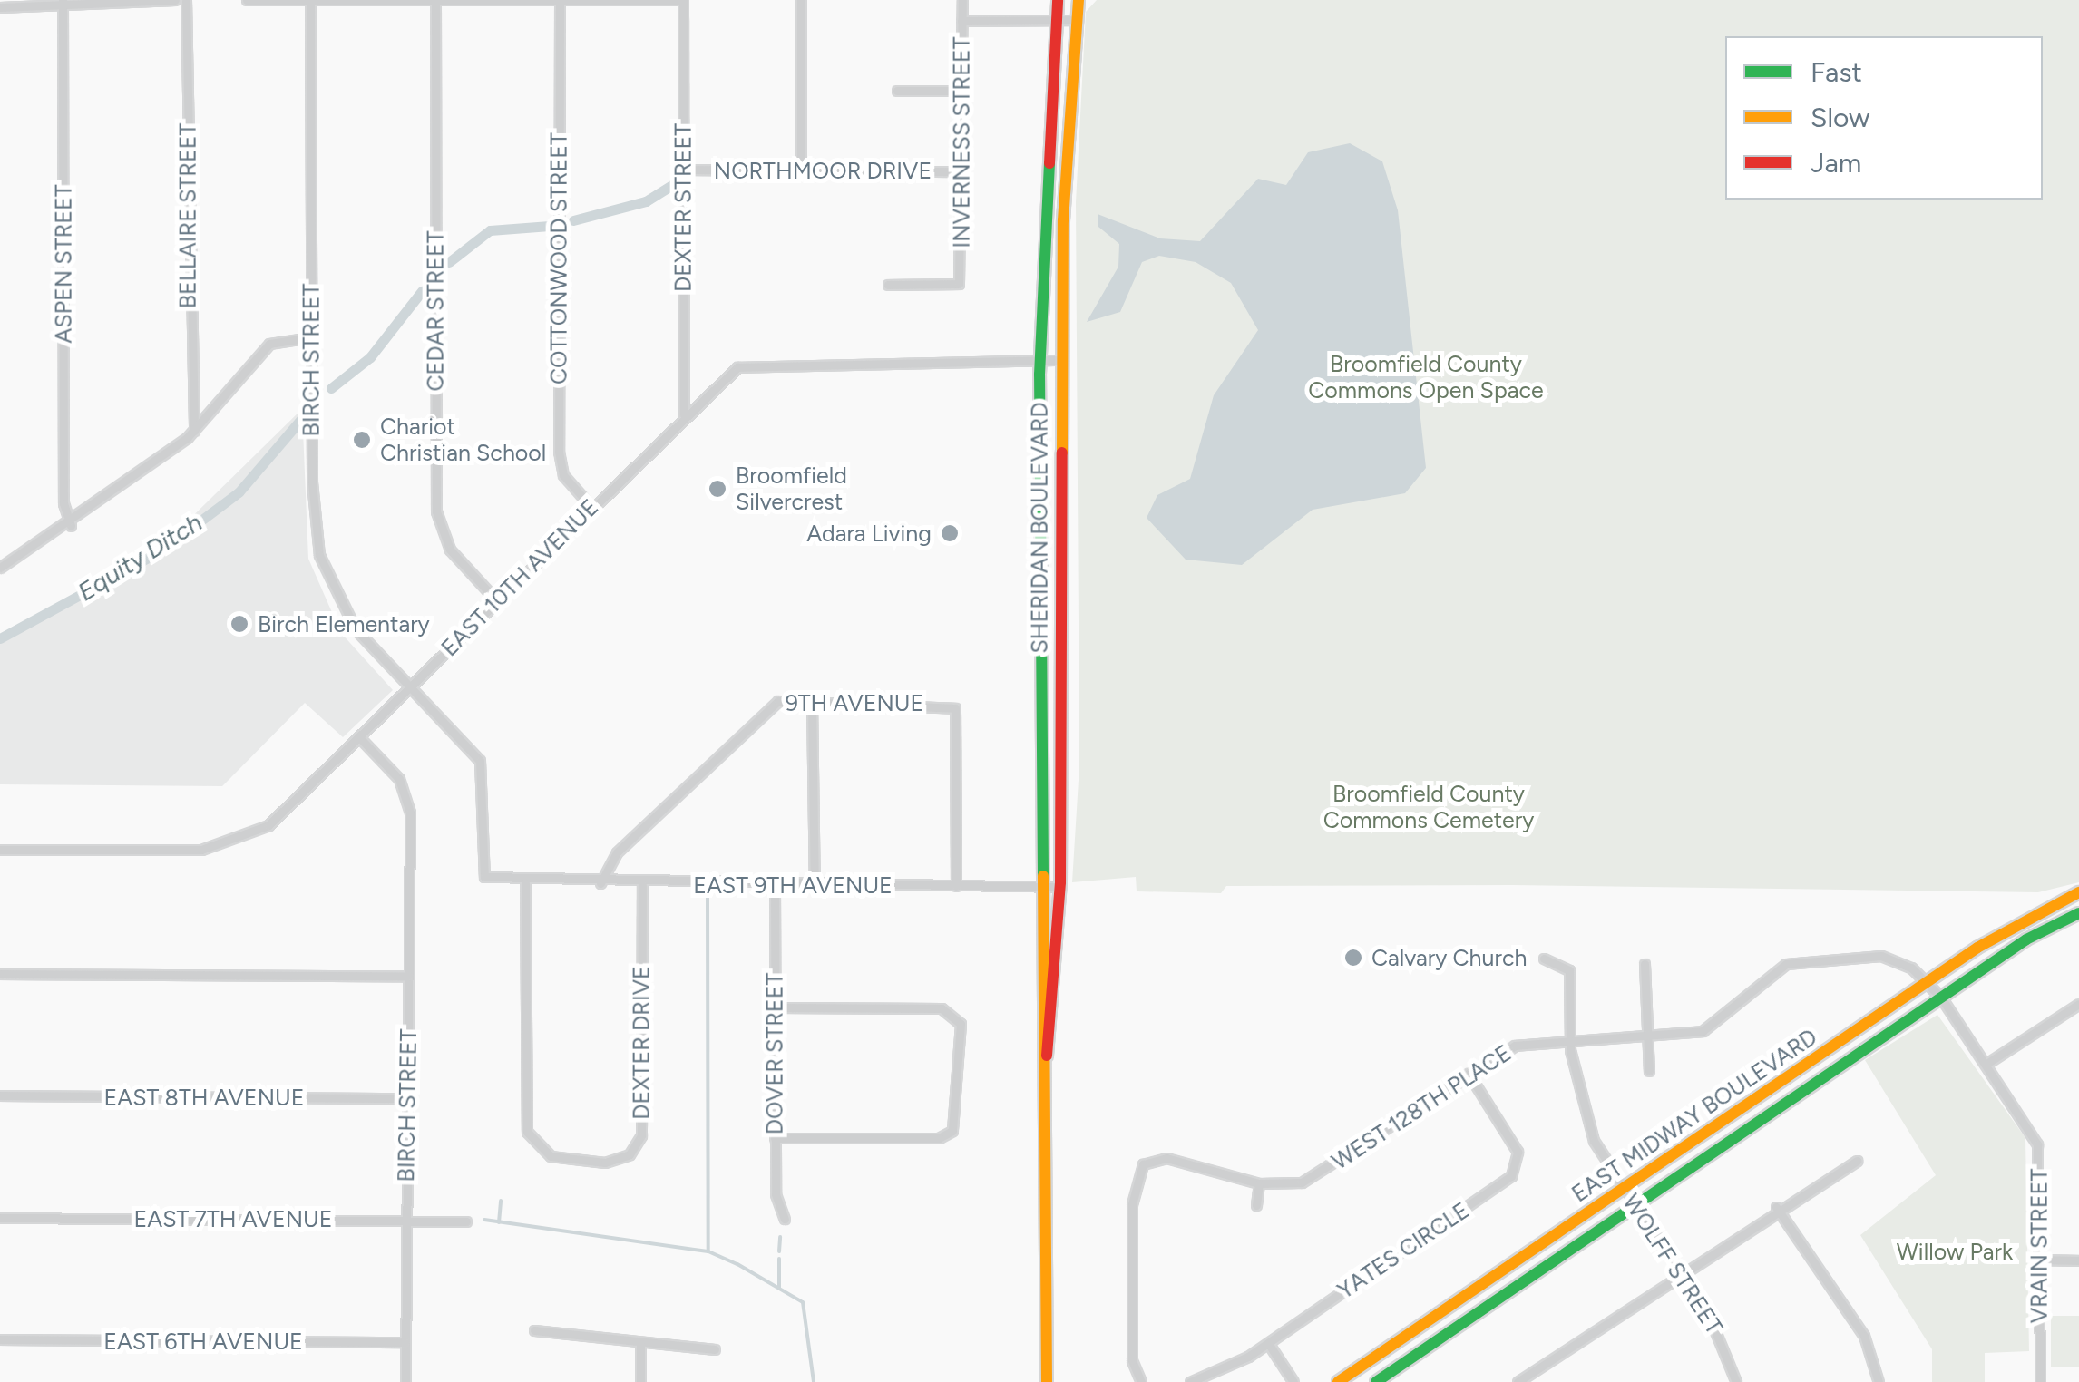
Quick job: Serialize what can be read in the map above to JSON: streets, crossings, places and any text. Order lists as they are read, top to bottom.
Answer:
{
  "streets": {
    "main road": ["SHERIDAN BOULEVARD", "EAST MIDWAY BOULEVARD"],
    "street": [
      "INVERNESS STREET",
      "NORTHMOOR DRIVE",
      "DEXTER STREET",
      "BELLAIRE STREET",
      "COTTONWOOD STREET",
      "ASPEN STREET",
      "CEDAR STREET",
      "BIRCH STREET",
      "EAST 10TH AVENUE",
      "9TH AVENUE",
      "EAST 9TH AVENUE",
      "DEXTER DRIVE",
      "DOVER STREET",
      "EAST 8TH AVENUE",
      "WEST 128TH PLACE",
      "EAST 7TH AVENUE",
      "VRAIN STREET",
      "YATES CIRCLE",
      "WOLFF STREET",
      "EAST 6TH AVENUE"
    ]
  },
  "crossings": [
    ["INVERNESS STREET", "NORTHMOOR DRIVE"],
    ["NORTHMOOR DRIVE", "DEXTER STREET"],
    ["DEXTER STREET", "EAST 10TH AVENUE"],
    ["COTTONWOOD STREET", "EAST 10TH AVENUE"],
    ["CEDAR STREET", "EAST 10TH AVENUE"],
    ["BIRCH STREET", "EAST 10TH AVENUE"],
    ["BIRCH STREET", "EAST 9TH AVENUE"],
    ["BIRCH STREET", "DEXTER DRIVE"],
    ["BIRCH STREET", "EAST 8TH AVENUE"],
    ["BIRCH STREET", "EAST 7TH AVENUE"],
    ["BIRCH STREET", "EAST 6TH AVENUE"],
    ["SHERIDAN BOULEVARD", "EAST 10TH AVENUE"],
    ["SHERIDAN BOULEVARD", "EAST 9TH AVENUE"],
    ["9TH AVENUE", "EAST 9TH AVENUE"],
    ["EAST 9TH AVENUE", "DEXTER DRIVE"],
    ["EAST 9TH AVENUE", "DOVER STREET"],
    ["WEST 128TH PLACE", "EAST MIDWAY BOULEVARD"],
    ["WEST 128TH PLACE", "VRAIN STREET"],
    ["WEST 128TH PLACE", "YATES CIRCLE"],
    ["WEST 128TH PLACE", "WOLFF STREET"],
    ["EAST MIDWAY BOULEVARD", "VRAIN STREET"],
    ["EAST MIDWAY BOULEVARD", "WOLFF STREET"]
  ],
  "water": ["Equity Ditch"],
  "parks": ["Broomfield County Commons Open Space", "Broomfield County Commons Cemetery", "Willow Park"],
  "places": [
    "Chariot Christian School",
    "Broomfield Silvercrest",
    "Adara Living",
    "Birch Elementary",
    "Calvary Church"
  ],
  "legend": ["Fast", "Slow", "Jam"]
}
